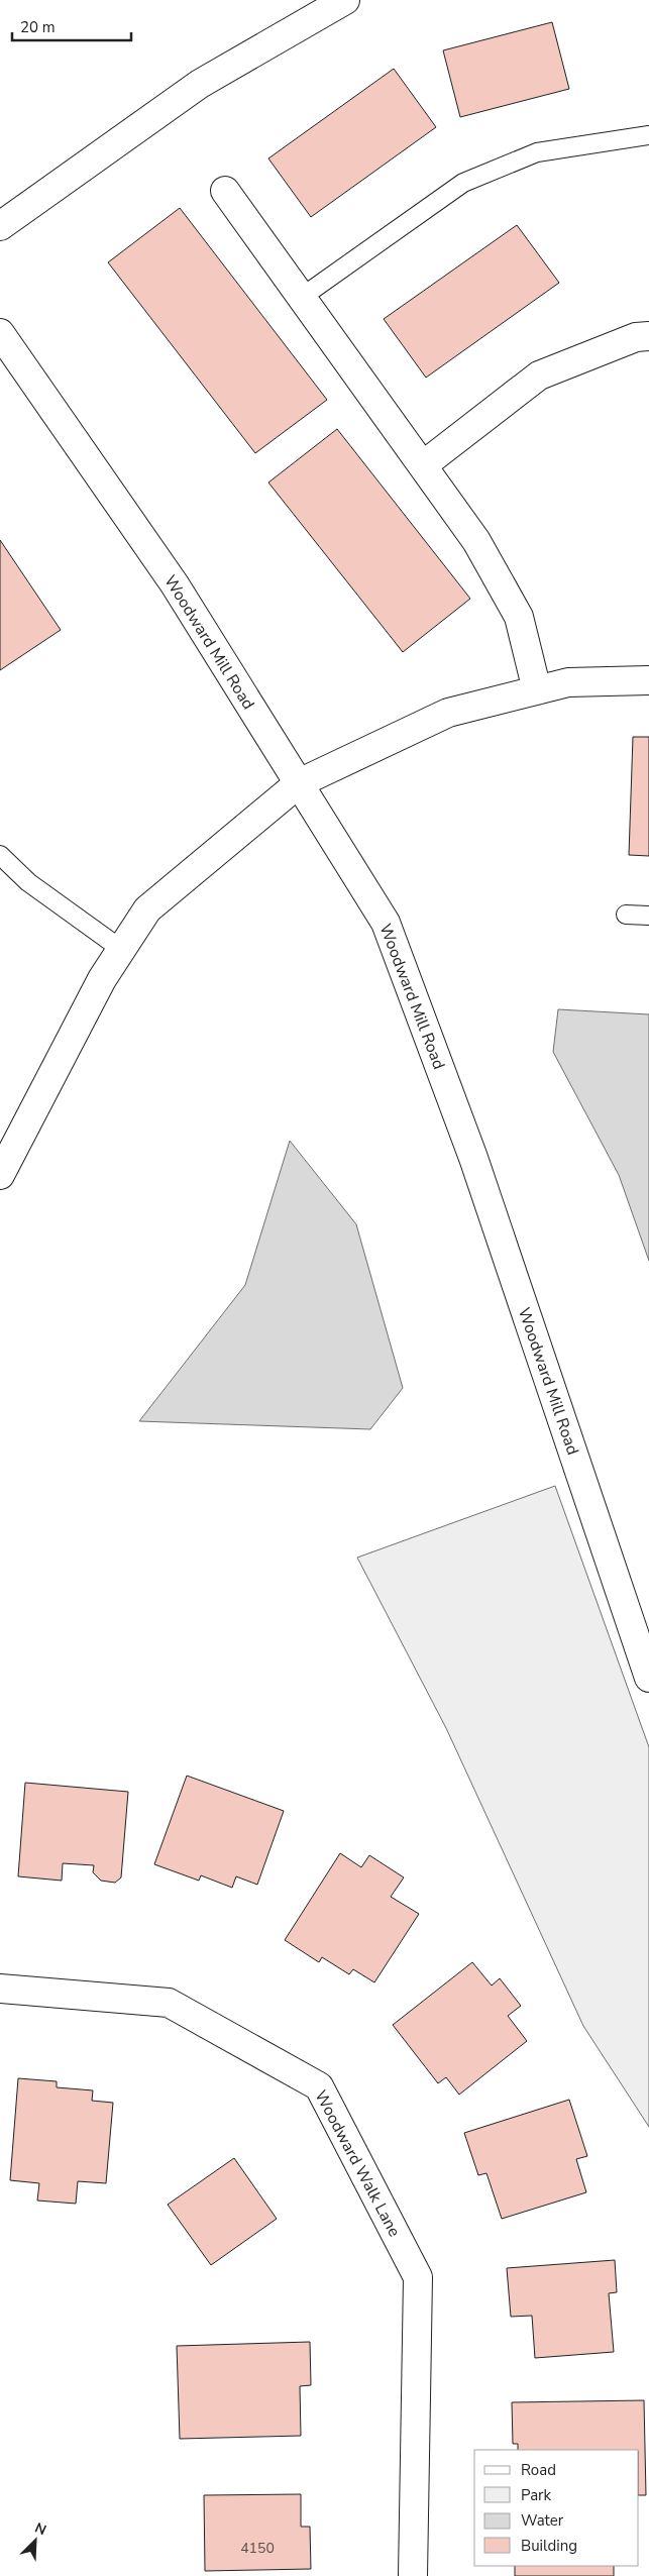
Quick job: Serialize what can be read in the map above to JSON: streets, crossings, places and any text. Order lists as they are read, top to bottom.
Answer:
{
  "streets": {
    "street": ["Woodward Mill Road", "Woodward Walk Lane"]
  },
  "house_numbers": ["4150"],
  "legend": [
    "Road",
    "Park",
    "Water",
    "Building"
  ],
  "scale_bar": "20 m",
  "north": "top right"
}
